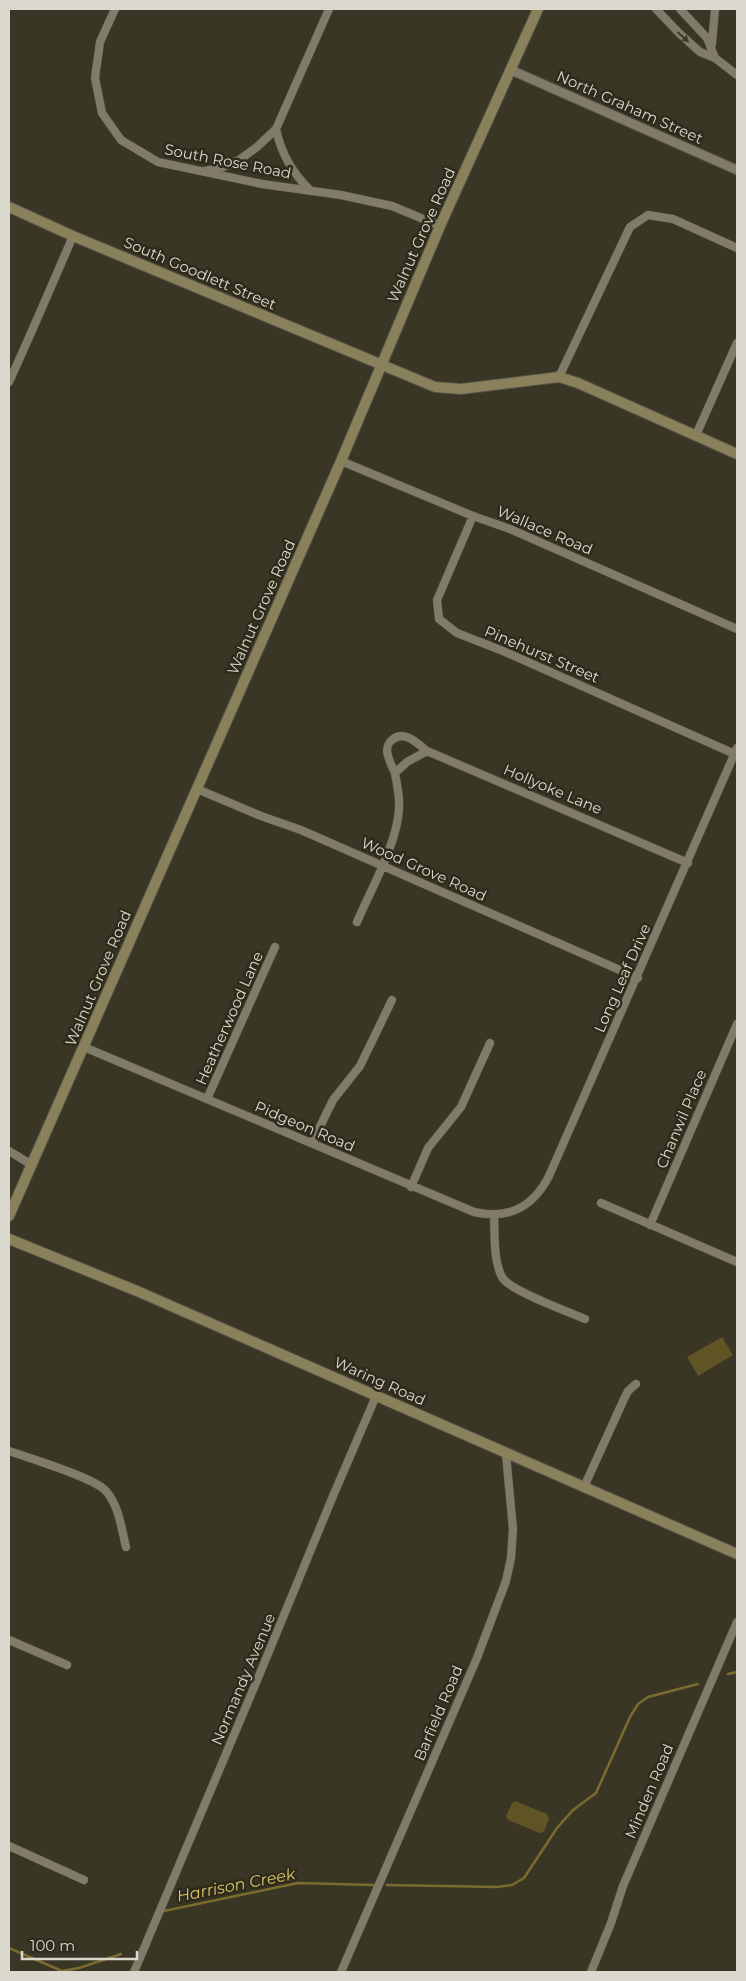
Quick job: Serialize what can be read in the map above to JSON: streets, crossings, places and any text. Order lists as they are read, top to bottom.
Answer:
{
  "streets": {
    "main road": ["Walnut Grove Road", "South Goodlett Street", "Waring Road"],
    "street": [
      "North Graham Street",
      "South Rose Road",
      "Wallace Road",
      "Pinehurst Street",
      "Hollyoke Lane",
      "Wood Grove Road",
      "Long Leaf Drive",
      "Heatherwood Lane",
      "Chanwil Place",
      "Pidgeon Road",
      "Normandy Avenue",
      "Barfield Road",
      "Minden Road"
    ]
  },
  "crossings": [
    ["North Graham Street", "Walnut Grove Road"],
    ["South Rose Road", "Walnut Grove Road"],
    ["Walnut Grove Road", "South Goodlett Street"],
    ["Walnut Grove Road", "Wallace Road"],
    ["Walnut Grove Road", "Wood Grove Road"],
    ["Walnut Grove Road", "Pidgeon Road"],
    ["Wallace Road", "Pinehurst Street"],
    ["Pinehurst Street", "Long Leaf Drive"],
    ["Hollyoke Lane", "Long Leaf Drive"],
    ["Wood Grove Road", "Long Leaf Drive"],
    ["Long Leaf Drive", "Pidgeon Road"],
    ["Heatherwood Lane", "Pidgeon Road"],
    ["Waring Road", "Normandy Avenue"],
    ["Waring Road", "Barfield Road"]
  ],
  "water": ["Harrison Creek"],
  "scale_bar": "100 m"
}
